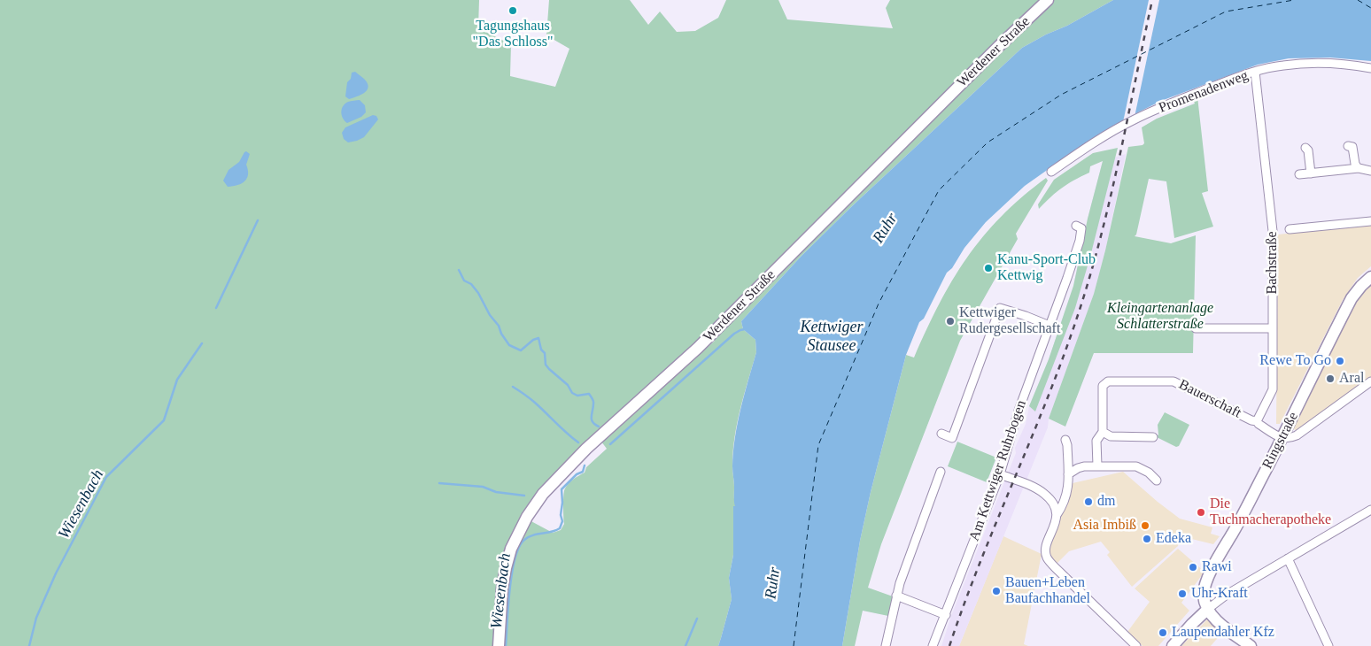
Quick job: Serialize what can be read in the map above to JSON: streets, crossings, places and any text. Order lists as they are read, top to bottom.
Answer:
{
  "streets": {
    "main road": ["Werdener Straße", "Ringstraße"],
    "street": [
      "Promenadenweg",
      "Bachstraße",
      "Bauerschaft",
      "Am Kettwiger Ruhrbogen"
    ]
  },
  "crossings": [
    ["Promenadenweg", "Bachstraße"],
    ["Bachstraße", "Bauerschaft"]
  ],
  "water": ["Ruhr", "Kettwiger Stausee", "Wiesenbach"],
  "parks": ["Kleingartenanlage Schlatterstraße"],
  "places": [
    "Tagungshaus \"Das Schloss\"",
    "Kanu-Sport-Club Kettwig",
    "Kettwiger Rudergesellschaft",
    "Rewe To Go",
    "Aral",
    "dm",
    "Die Tuchmacherapotheke",
    "Asia Imbiß",
    "Edeka",
    "Rawi",
    "Bauen+Leben Baufachhandel",
    "Uhr-Kraft",
    "Laupendahler Kfz"
  ]
}
